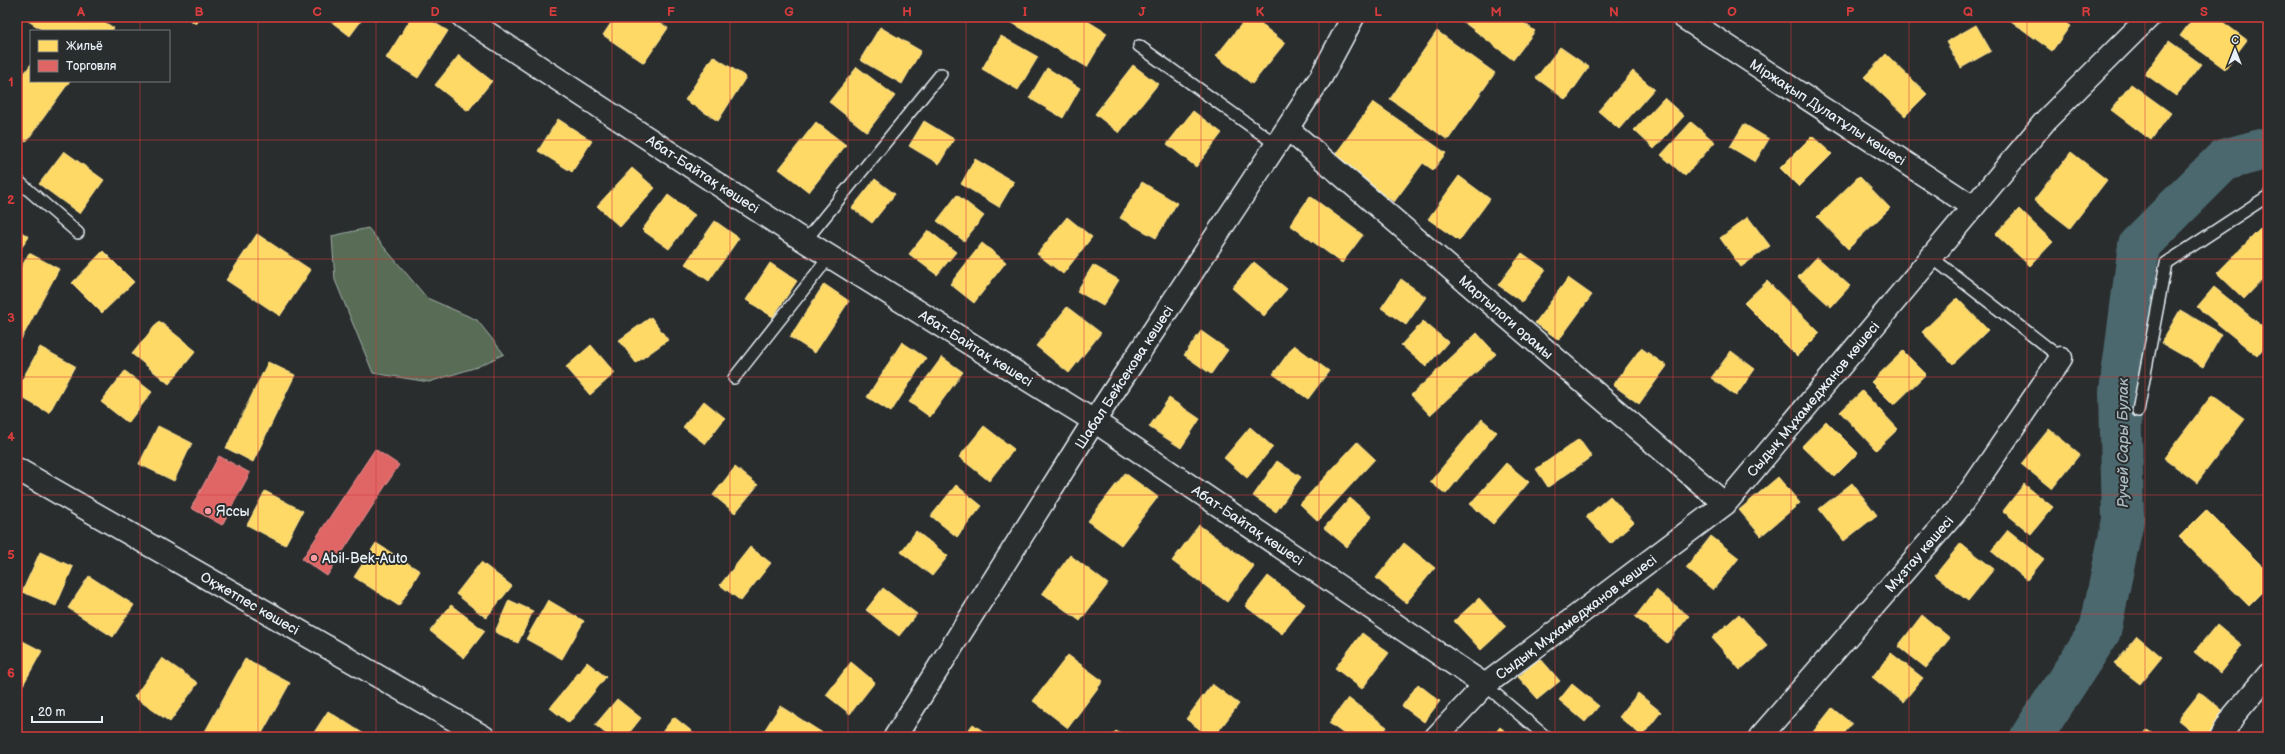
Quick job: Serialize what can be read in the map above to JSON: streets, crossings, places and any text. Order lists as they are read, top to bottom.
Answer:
{
  "streets": {
    "street": [
      "Міржақып Дулатұлы көшесі",
      "Абат-Байтақ көшесі",
      "Мартылоги орамы",
      "Шабал Бейсекова көшесі",
      "Сыдық Мұхамеджанов көшесі",
      "Мұзтау көшесі",
      "Оқжетпес көшесі"
    ]
  },
  "crossings": [
    ["Міржақып Дулатұлы көшесі", "Сыдық Мұхамеджанов көшесі"],
    ["Абат-Байтақ көшесі", "Шабал Бейсекова көшесі"],
    ["Абат-Байтақ көшесі", "Сыдық Мұхамеджанов көшесі"],
    ["Мартылоги орамы", "Шабал Бейсекова көшесі"],
    ["Мартылоги орамы", "Сыдық Мұхамеджанов көшесі"]
  ],
  "water": ["Ручей Сары Булак"],
  "places": ["Яссы", "Abil-Bek-Auto"],
  "legend": ["Жильё", "Торговля"],
  "scale_bar": "20 m",
  "north": "top",
  "grid": {
    "columns": [
      "A",
      "B",
      "C",
      "D",
      "E",
      "F",
      "G",
      "H",
      "I",
      "J",
      "K",
      "L",
      "M",
      "N",
      "O",
      "P",
      "Q",
      "R",
      "S"
    ],
    "rows": [
      "1",
      "2",
      "3",
      "4",
      "5",
      "6"
    ]
  }
}
